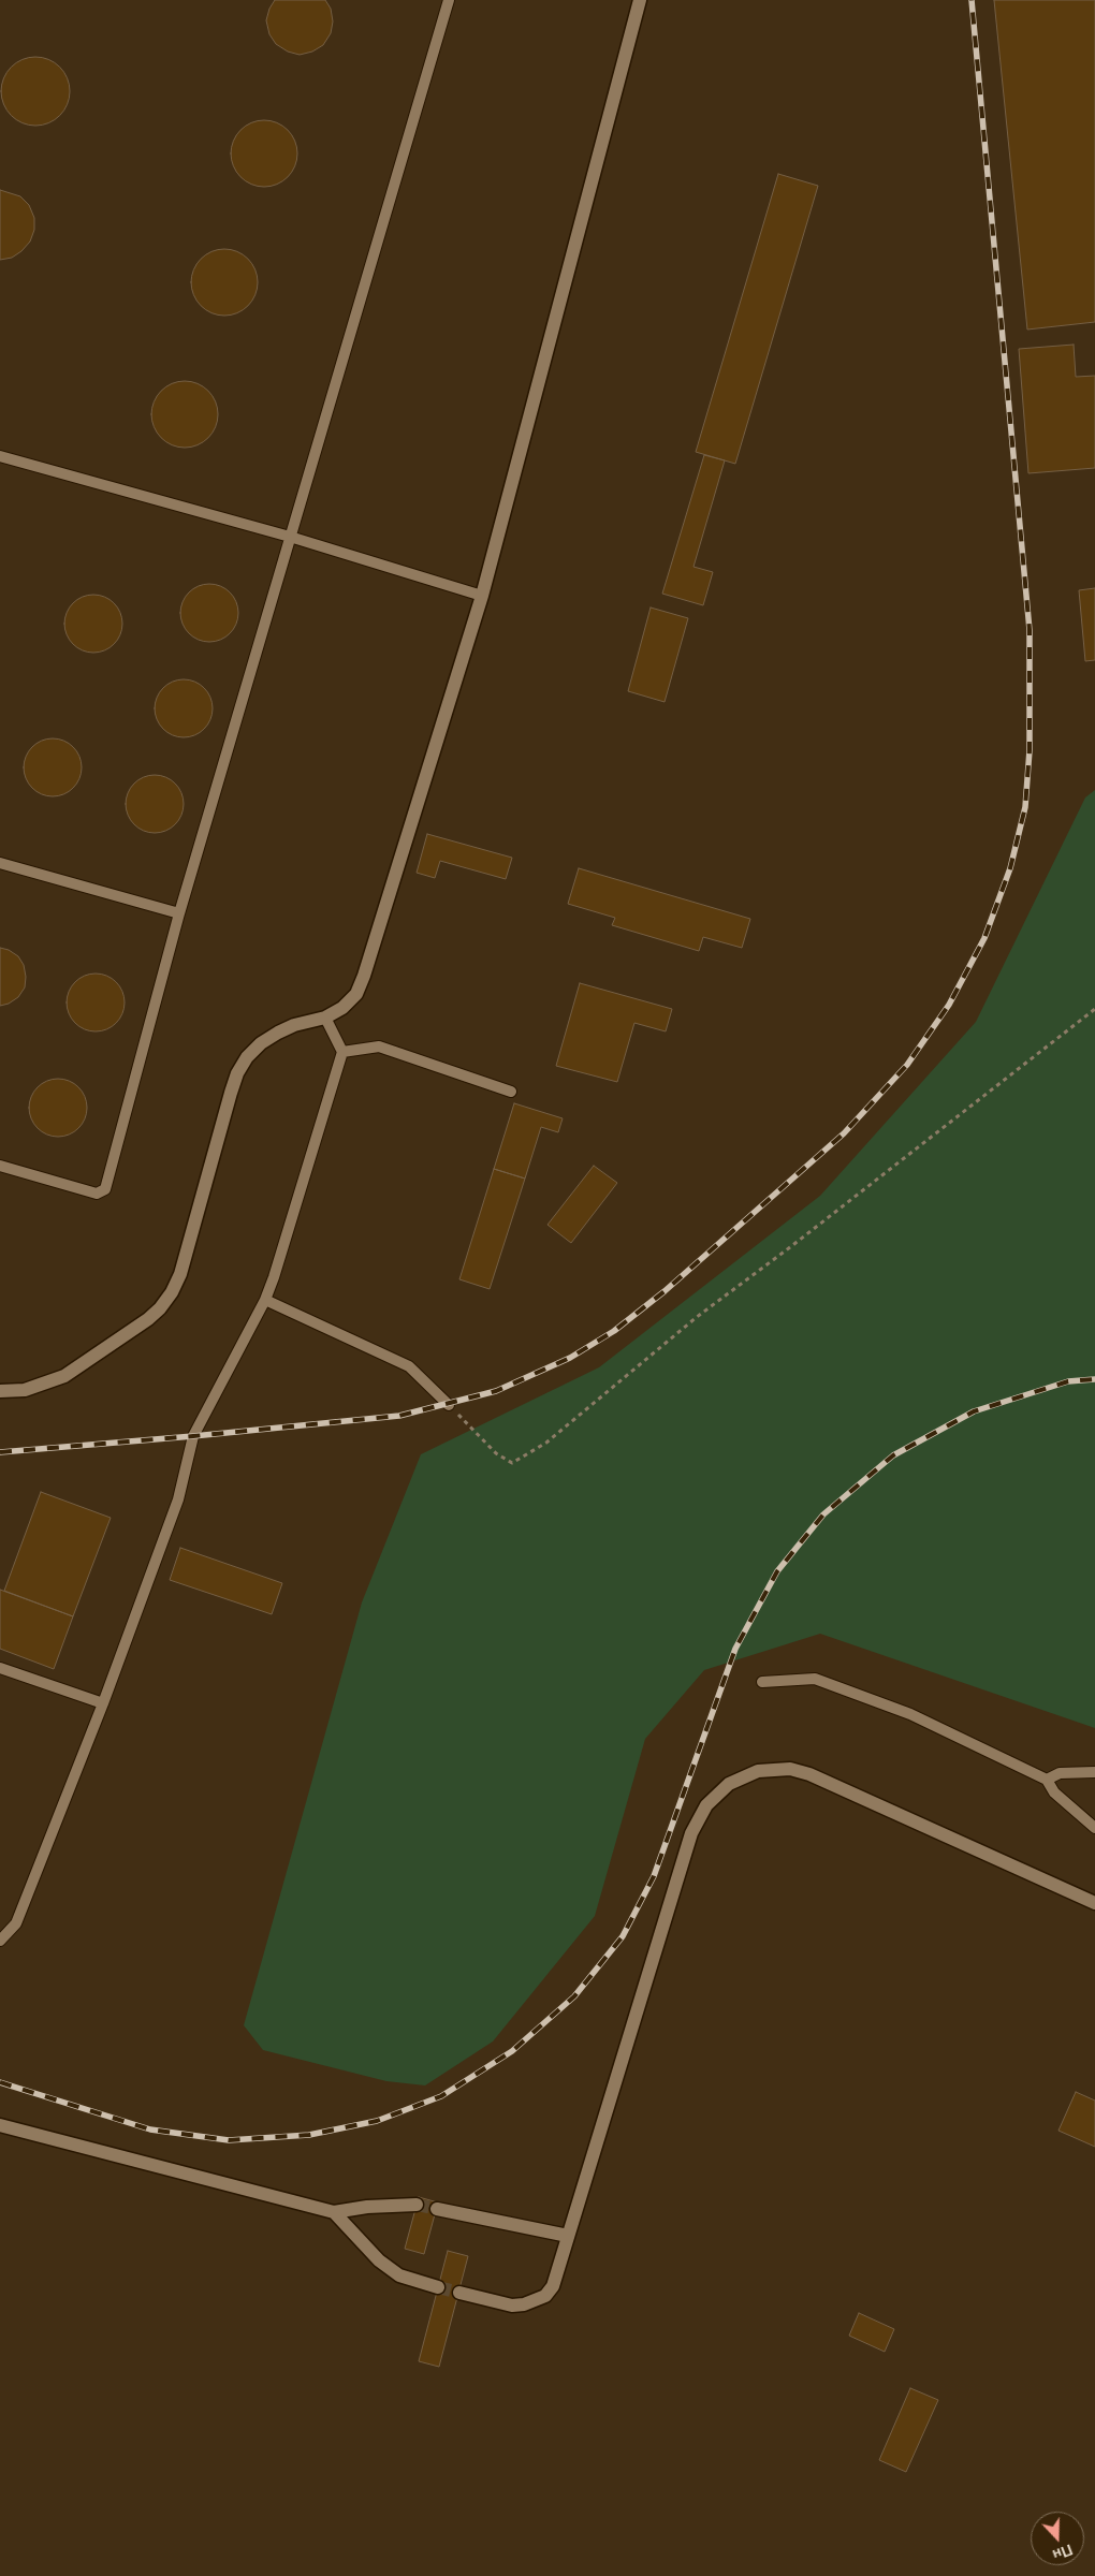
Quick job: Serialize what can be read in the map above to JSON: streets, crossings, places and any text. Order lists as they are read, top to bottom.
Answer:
{
  "north": "bottom"
}
